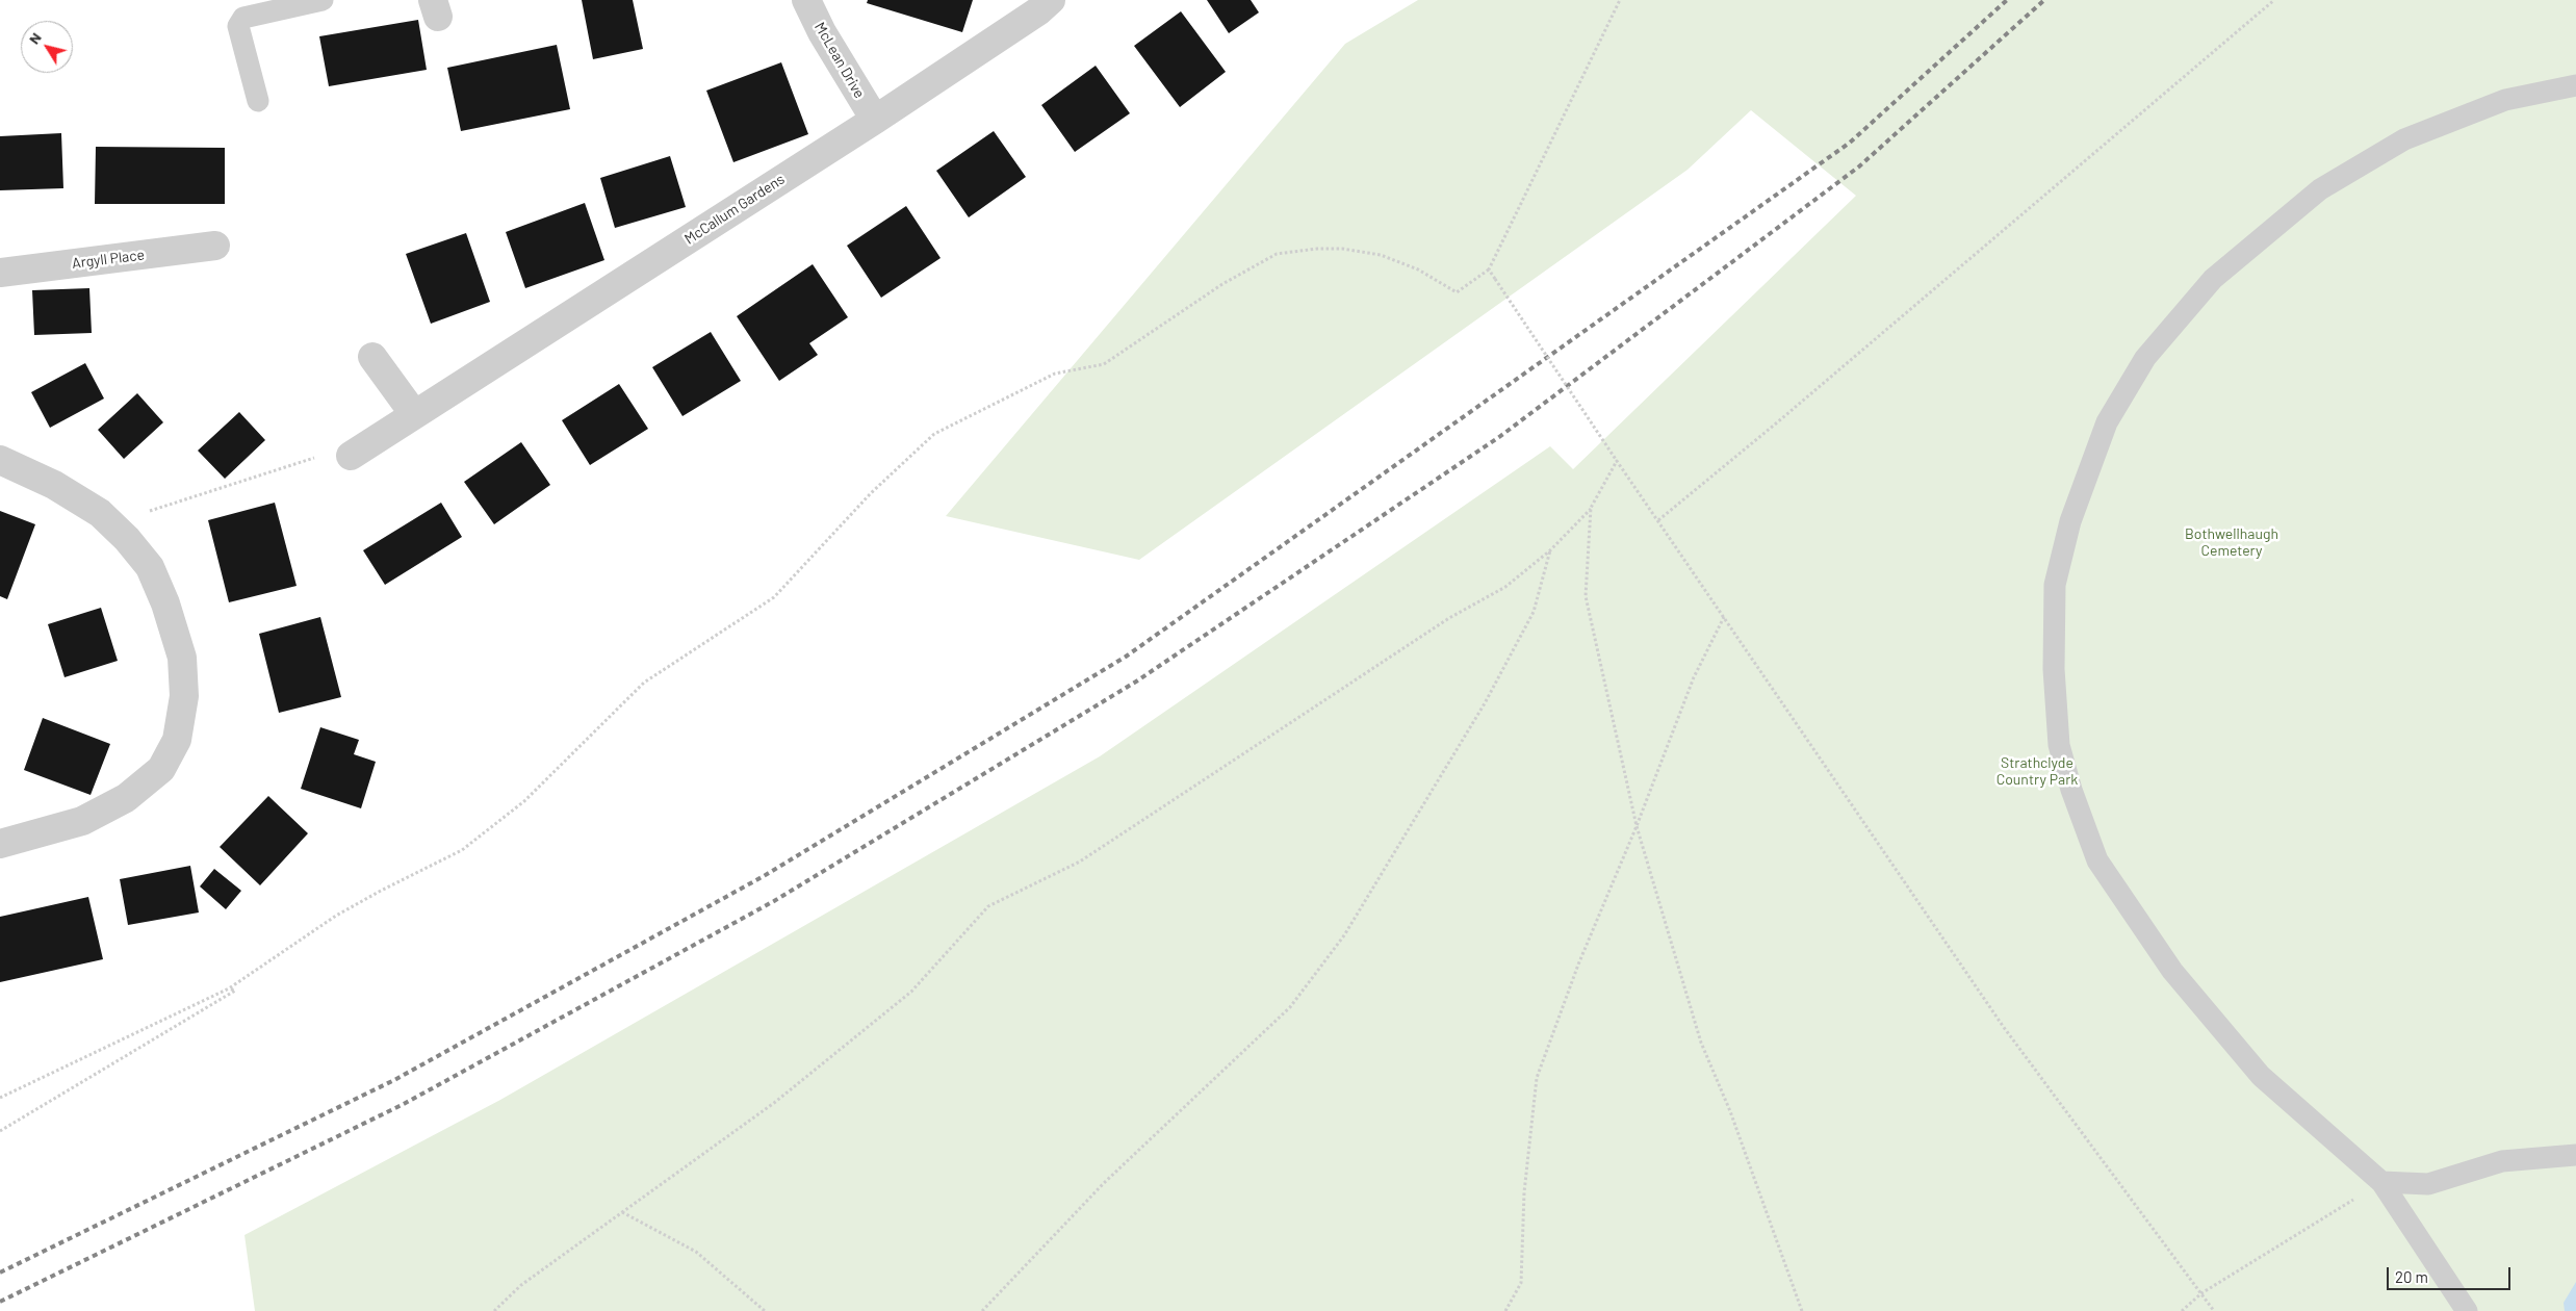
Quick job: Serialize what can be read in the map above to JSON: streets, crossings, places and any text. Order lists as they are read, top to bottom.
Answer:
{
  "streets": {
    "street": ["McLean Drive", "McCallum Gardens", "Argyll Place"]
  },
  "crossings": [
    ["McLean Drive", "McCallum Gardens"]
  ],
  "parks": ["Bothwellhaugh Cemetery", "Strathclyde Country Park"],
  "scale_bar": "20 m",
  "north": "top left"
}
